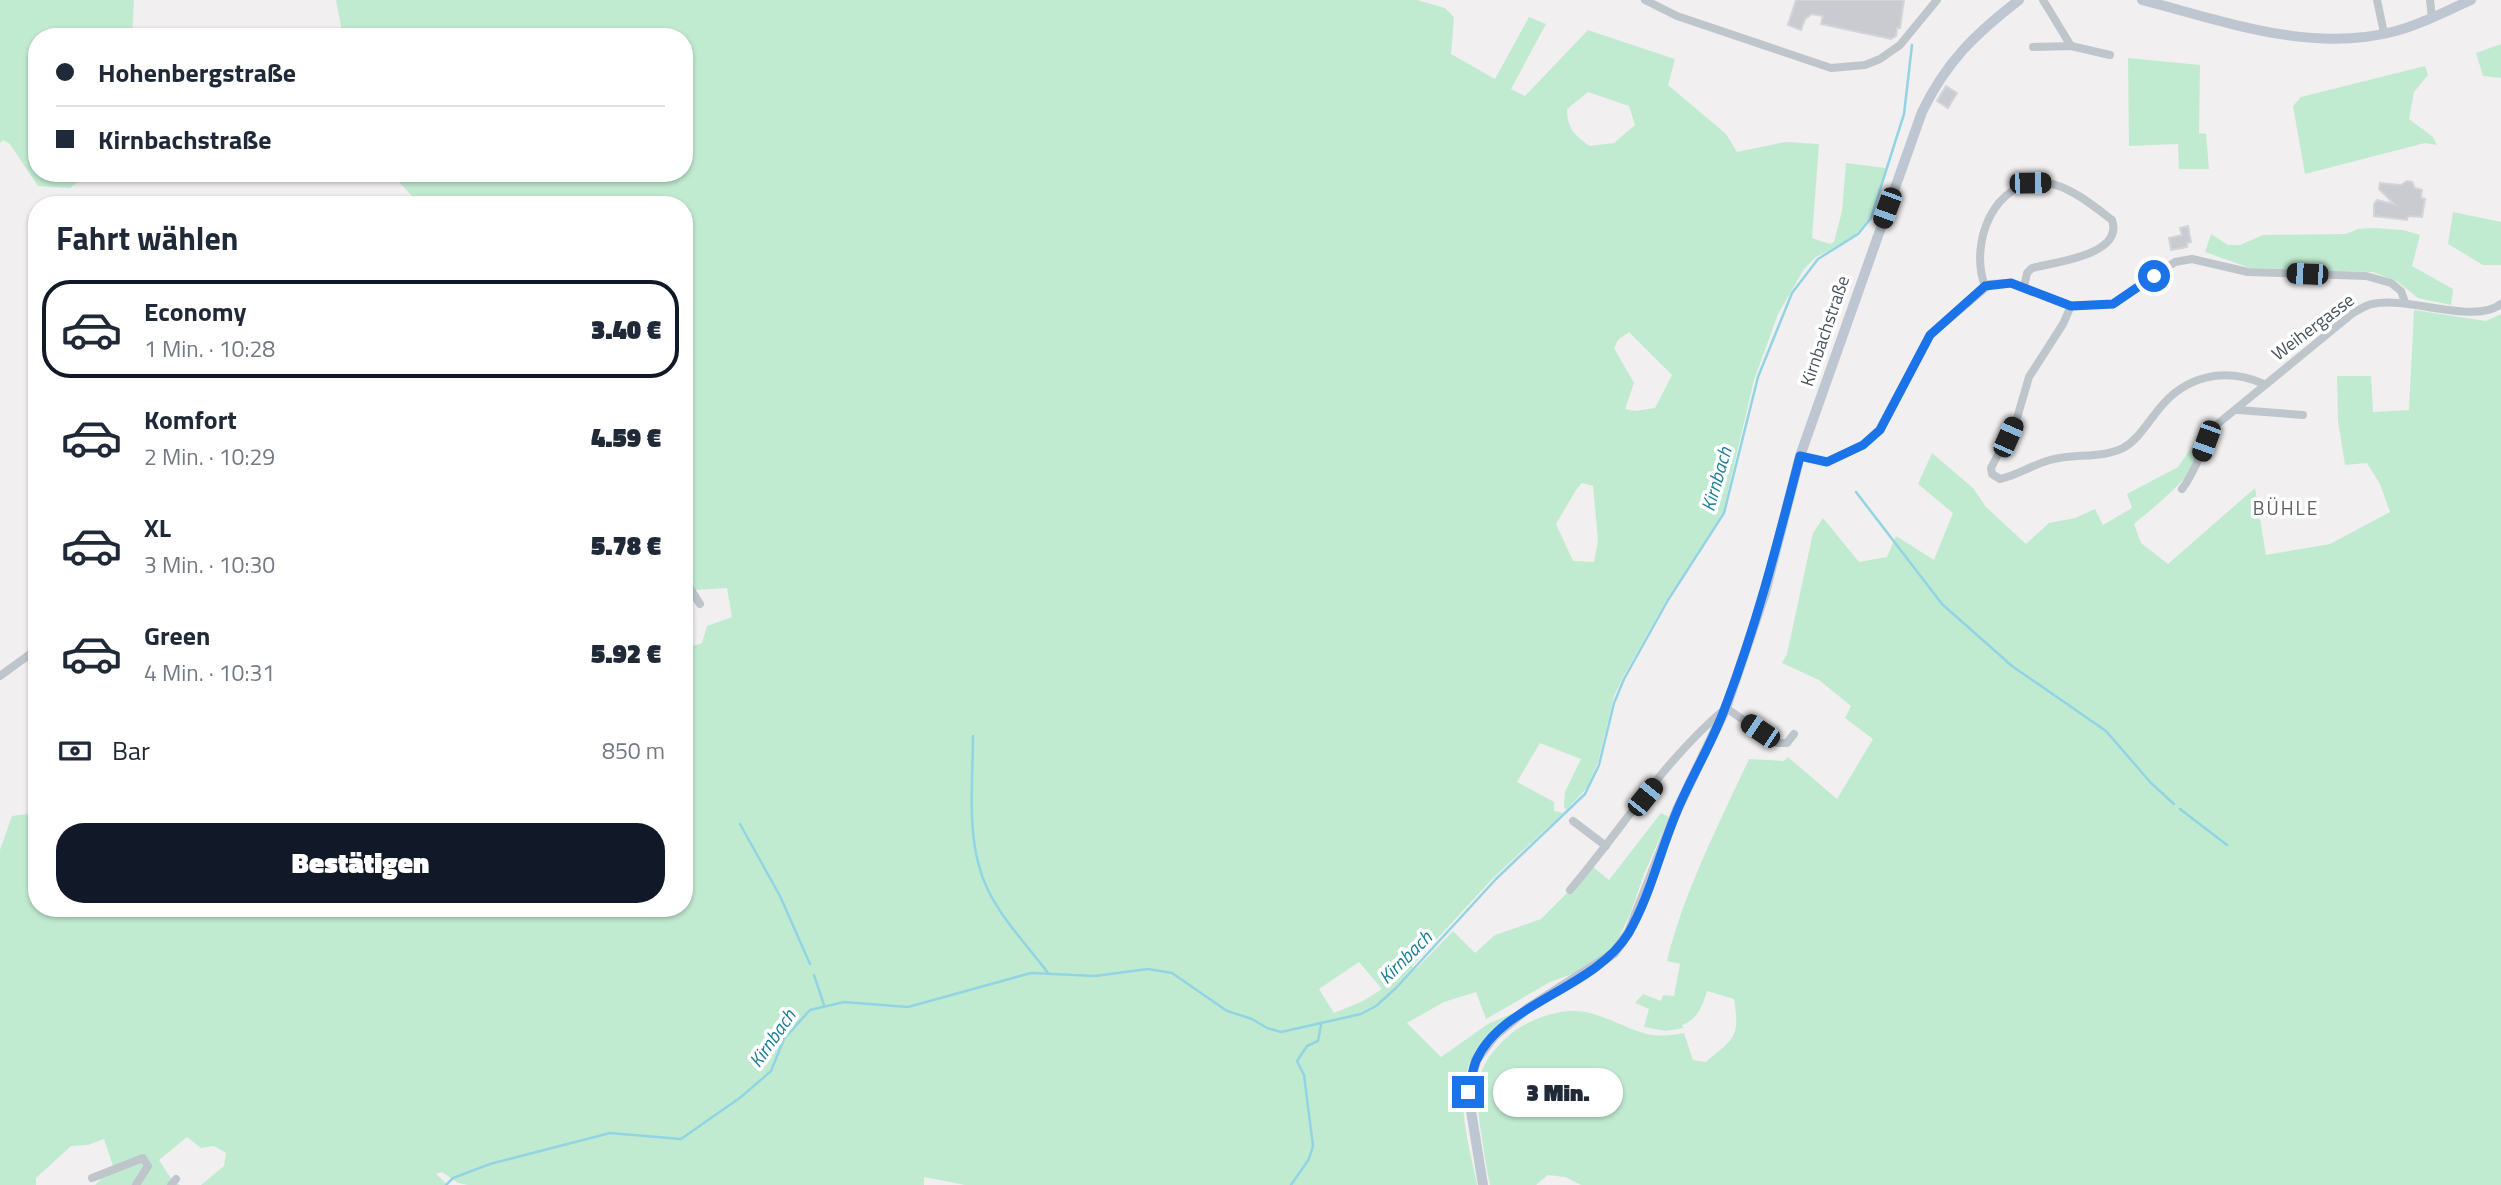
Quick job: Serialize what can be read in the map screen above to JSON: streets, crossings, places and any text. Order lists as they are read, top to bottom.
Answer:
{
  "streets": {
    "main road": ["Kirnbachstraße"],
    "street": ["Weihergasse"]
  },
  "districts": ["BÜHLE"],
  "water": ["Kirnbach"],
  "page": {
    "banner": ["Hohenbergstraße", "Kirnbachstraße"],
    "heading": "Fahrt wählen",
    "list": [
      {
        "name": "Economy",
        "note": "1 Min. · 10:28",
        "value": "3.40 €"
      },
      {
        "name": "Komfort",
        "note": "2 Min. · 10:29",
        "value": "4.59 €"
      },
      {
        "name": "XL",
        "note": "3 Min. · 10:30",
        "value": "5.78 €"
      },
      {
        "name": "Green",
        "note": "4 Min. · 10:31",
        "value": "5.92 €"
      }
    ],
    "pay": ["Bar", "850 m"],
    "buttons": "Bestätigen",
    "bubble": "3 Min."
  }
}
